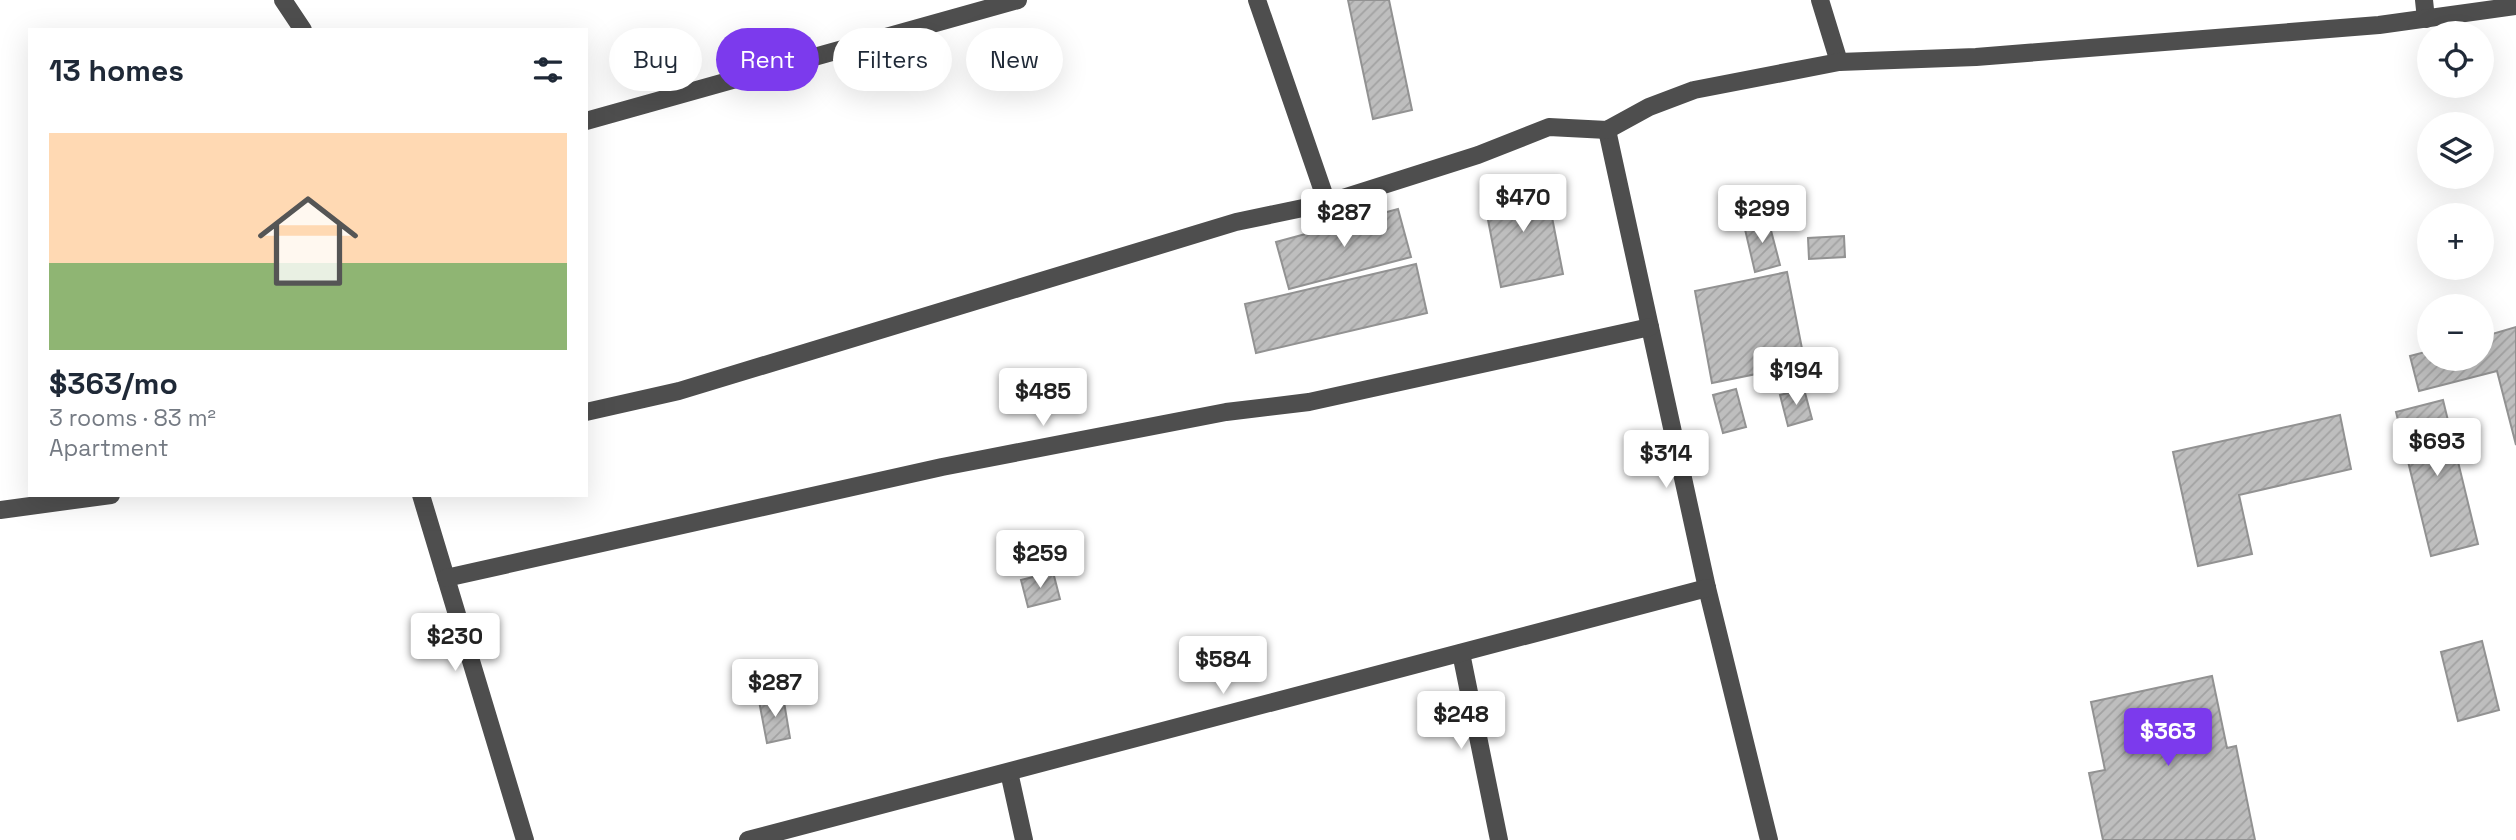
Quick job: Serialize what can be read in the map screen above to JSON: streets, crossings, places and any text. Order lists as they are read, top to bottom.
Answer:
{
  "page": {
    "map_buttons": ["+", "−"],
    "chip": [
      "Buy",
      "Rent",
      "Filters",
      "New"
    ],
    "heading": "13 homes",
    "list": [
      {
        "name": "$363/mo",
        "note": "3 rooms · 83 m² · Apartment"
      }
    ],
    "price": [
      "$470",
      "$299",
      "$287",
      "$194",
      "$485",
      "$693",
      "$314",
      "$259",
      "$230",
      "$584",
      "$287",
      "$248",
      "$363"
    ]
  }
}
